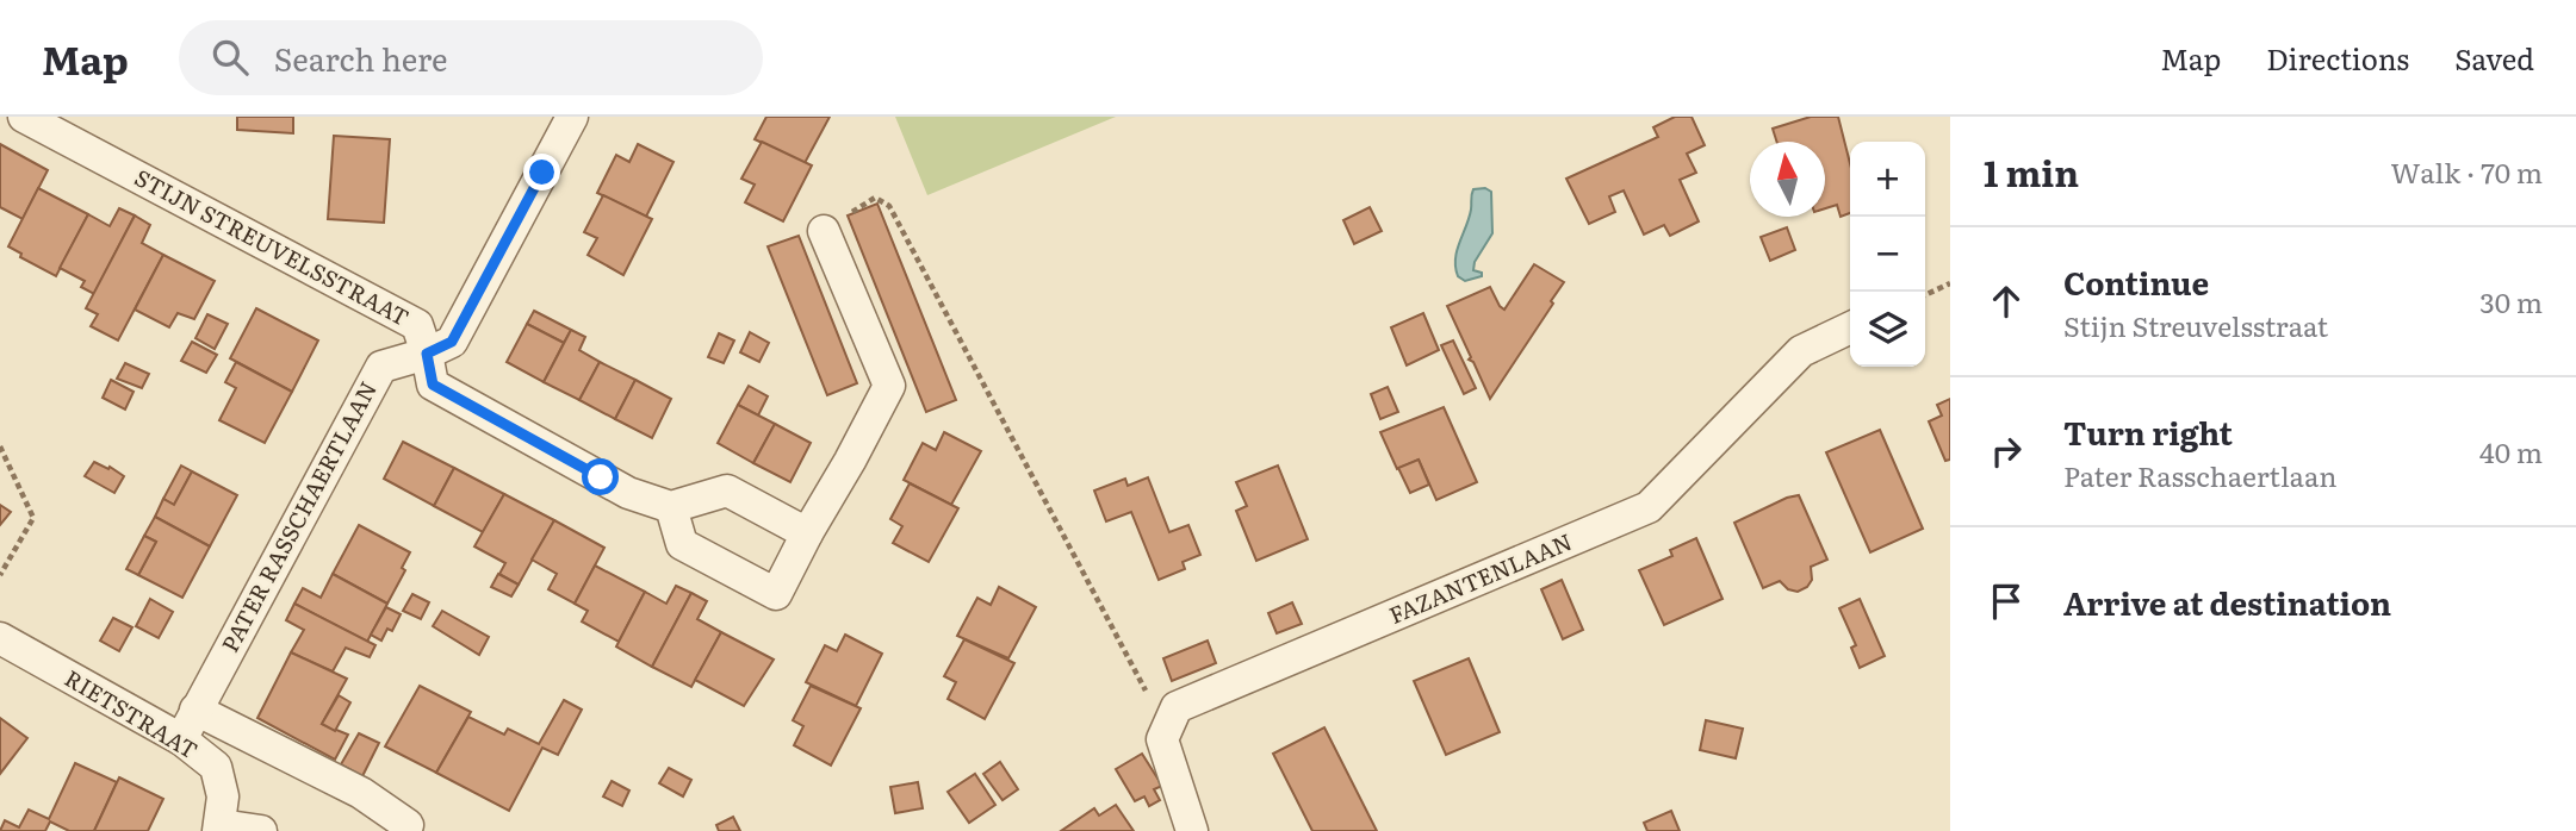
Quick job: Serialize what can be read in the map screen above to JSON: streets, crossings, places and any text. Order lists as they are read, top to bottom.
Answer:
{
  "streets": {
    "street": [
      "STIJN STREUVELSSTRAAT",
      "PATER RASSCHAERTLAAN",
      "FAZANTENLAAN",
      "RIETSTRAAT"
    ]
  },
  "crossings": [
    ["STIJN STREUVELSSTRAAT", "PATER RASSCHAERTLAAN"],
    ["PATER RASSCHAERTLAAN", "RIETSTRAAT"]
  ],
  "north": "top",
  "page": {
    "header": "Map",
    "search": "Search here",
    "nav": ["Map", "Directions", "Saved"],
    "heading": ["1 min", "Walk · 70 m"],
    "map_buttons": ["+", "−"],
    "list": [
      ["Continue", "Stijn Streuvelsstraat", "30 m"],
      ["Turn right", "Pater Rasschaertlaan", "40 m"],
      "Arrive at destination"
    ]
  }
}
